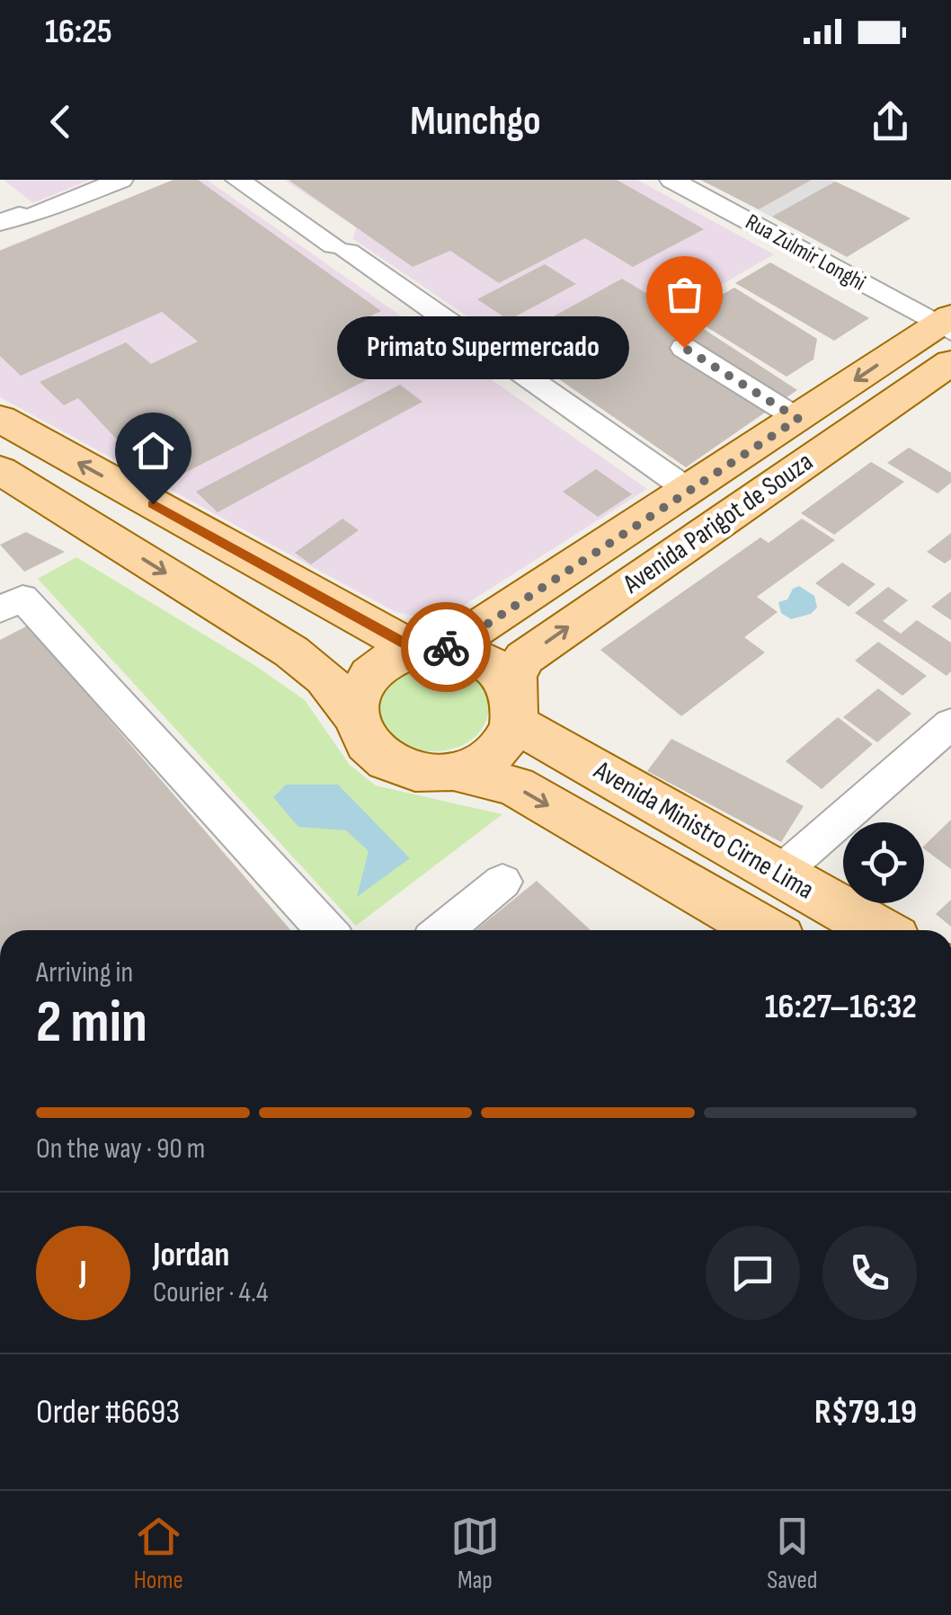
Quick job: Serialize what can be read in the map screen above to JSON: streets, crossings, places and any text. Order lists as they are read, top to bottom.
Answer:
{
  "streets": {
    "main road": ["Avenida Parigot de Souza", "Avenida Ministro Cirne Lima"],
    "street": ["Rua Zulmir Longhi"]
  },
  "crossings": [
    ["Rua Zulmir Longhi", "Avenida Parigot de Souza"],
    ["Avenida Parigot de Souza", "Avenida Ministro Cirne Lima"]
  ],
  "places": ["Primato Supermercado"],
  "page": {
    "status": "16:25",
    "header": "Munchgo",
    "bubble": "Primato Supermercado",
    "heading": ["2 min", "Arriving in", "16:27–16:32"],
    "panel": [
      "Jordan",
      "Courier · 4.4",
      "Order #6693",
      "R$79.19"
    ],
    "bar": "On the way · 90 m",
    "round": "J",
    "tabs": ["Home", "Map", "Saved"]
  }
}
